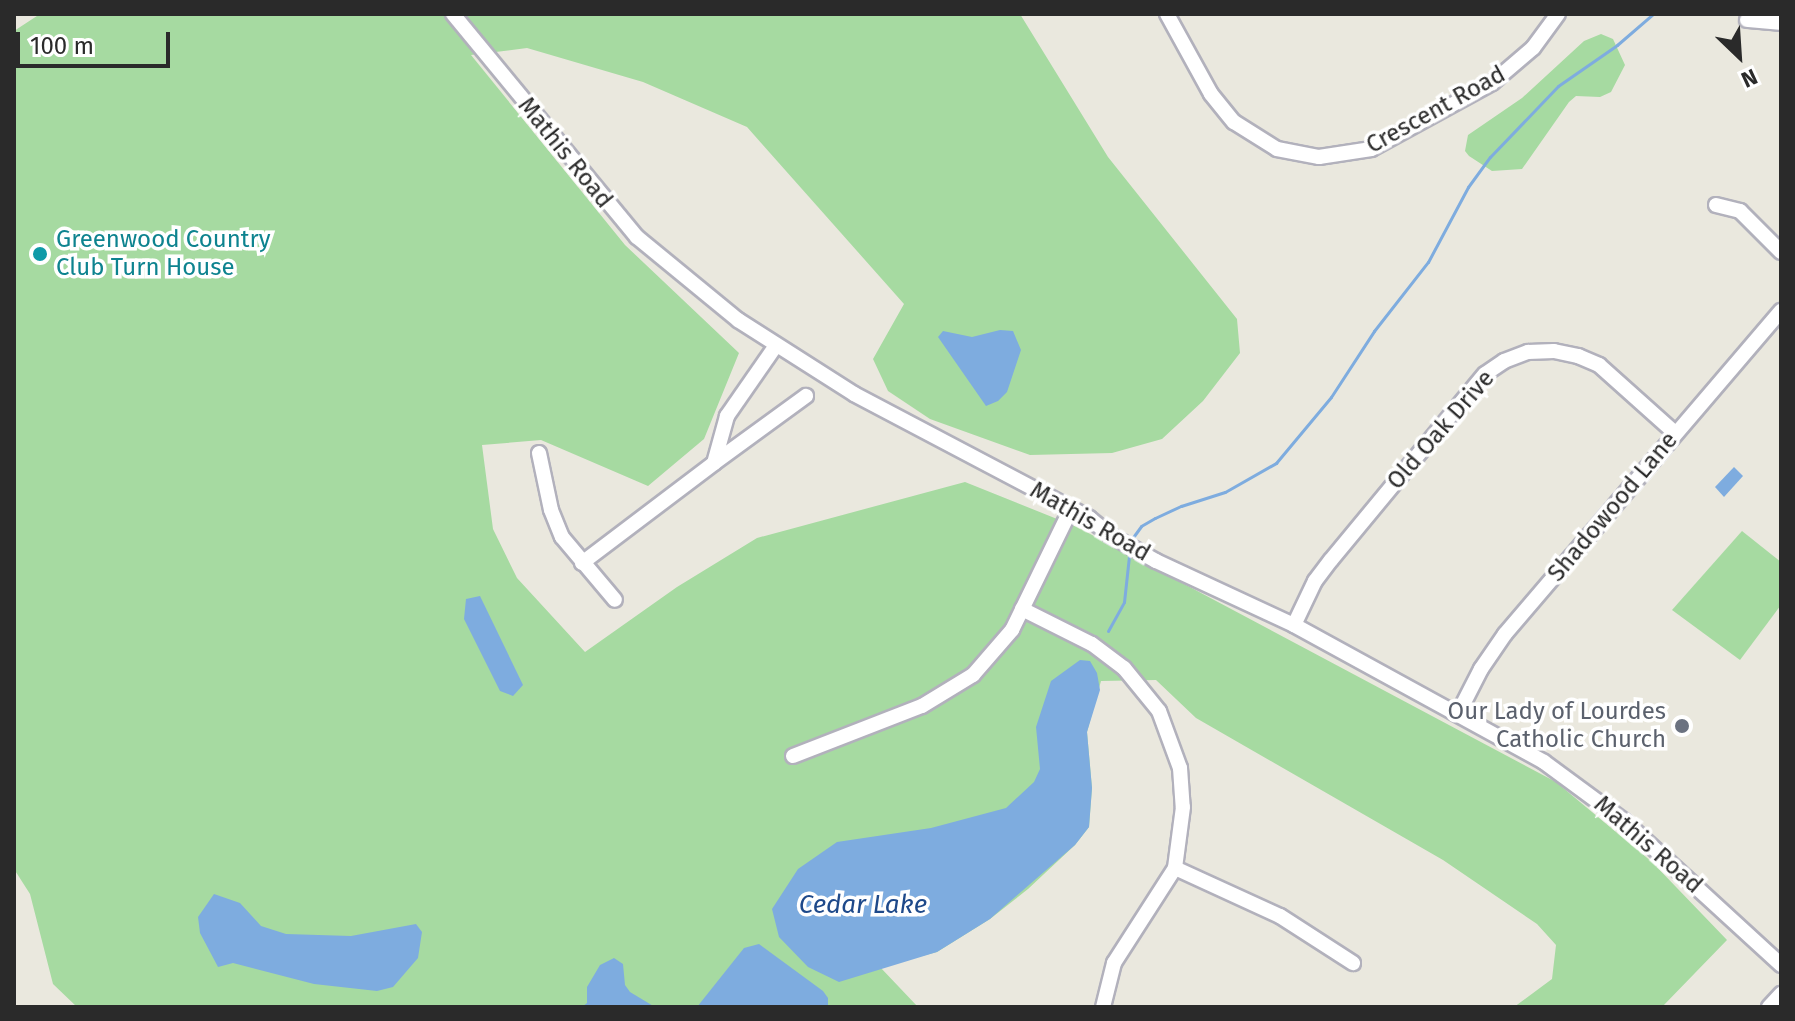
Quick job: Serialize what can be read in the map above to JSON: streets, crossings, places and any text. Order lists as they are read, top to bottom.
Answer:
{
  "streets": {
    "street": [
      "Crescent Road",
      "Mathis Road",
      "Old Oak Drive",
      "Shadowood Lane"
    ]
  },
  "crossings": [
    ["Mathis Road", "Old Oak Drive"],
    ["Mathis Road", "Shadowood Lane"],
    ["Old Oak Drive", "Shadowood Lane"]
  ],
  "water": ["Cedar Lake"],
  "places": ["Greenwood Country Club Turn House", "Our Lady of Lourdes Catholic Church"],
  "scale_bar": "100 m",
  "north": "bottom right"
}
